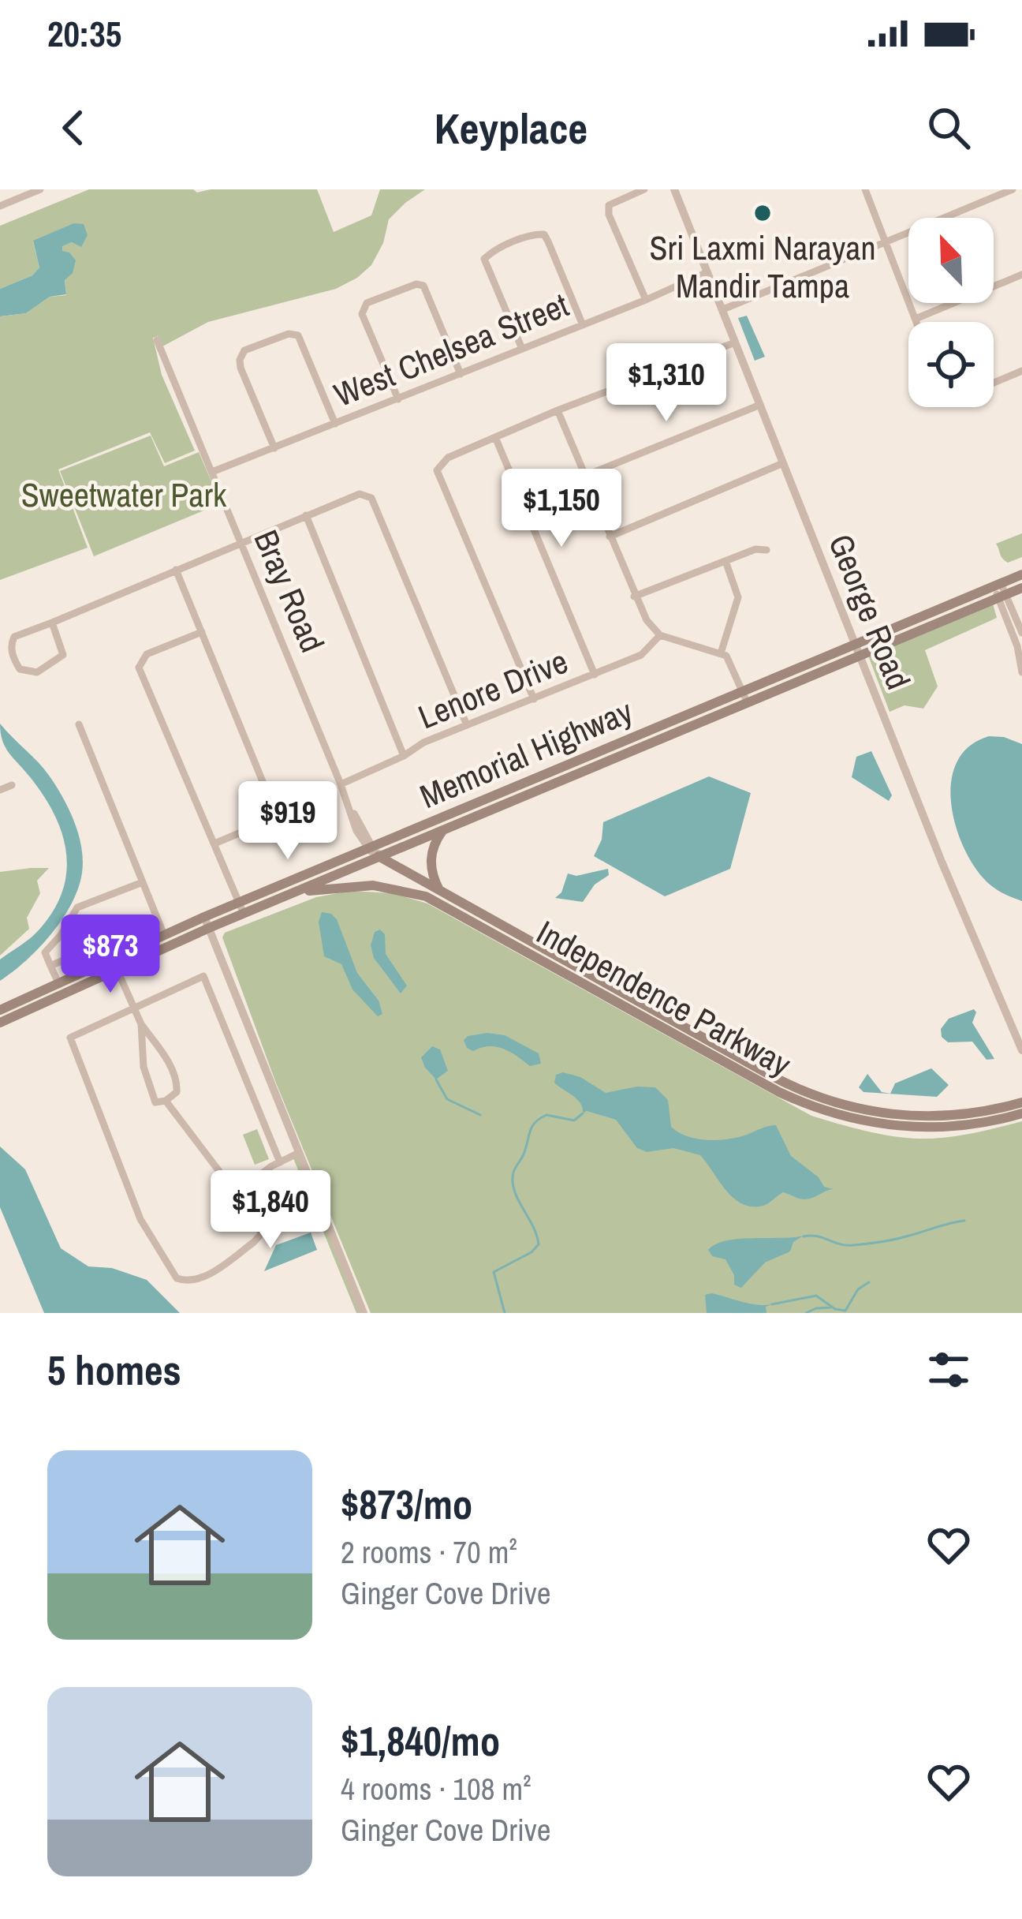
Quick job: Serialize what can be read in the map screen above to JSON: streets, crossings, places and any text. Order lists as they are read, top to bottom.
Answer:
{
  "streets": {
    "main road": ["Memorial Highway", "Independence Parkway"],
    "street": [
      "West Chelsea Street",
      "Bray Road",
      "George Road",
      "Lenore Drive"
    ]
  },
  "crossings": [
    ["West Chelsea Street", "Bray Road"],
    ["West Chelsea Street", "George Road"],
    ["Bray Road", "Lenore Drive"],
    ["Bray Road", "Memorial Highway"],
    ["Bray Road", "Independence Parkway"],
    ["George Road", "Memorial Highway"],
    ["Memorial Highway", "Independence Parkway"]
  ],
  "parks": ["Sweetwater Park"],
  "places": ["Sri Laxmi Narayan Mandir Tampa"],
  "north": "top left",
  "page": {
    "status": "20:35",
    "header": "Keyplace",
    "price": [
      "$1,310",
      "$1,150",
      "$919",
      "$873",
      "$1,840"
    ],
    "heading": "5 homes",
    "list": [
      {
        "name": "$873/mo",
        "note": "2 rooms · 70 m² · Ginger Cove Drive"
      },
      {
        "name": "$1,840/mo",
        "note": "4 rooms · 108 m² · Ginger Cove Drive"
      }
    ]
  }
}
